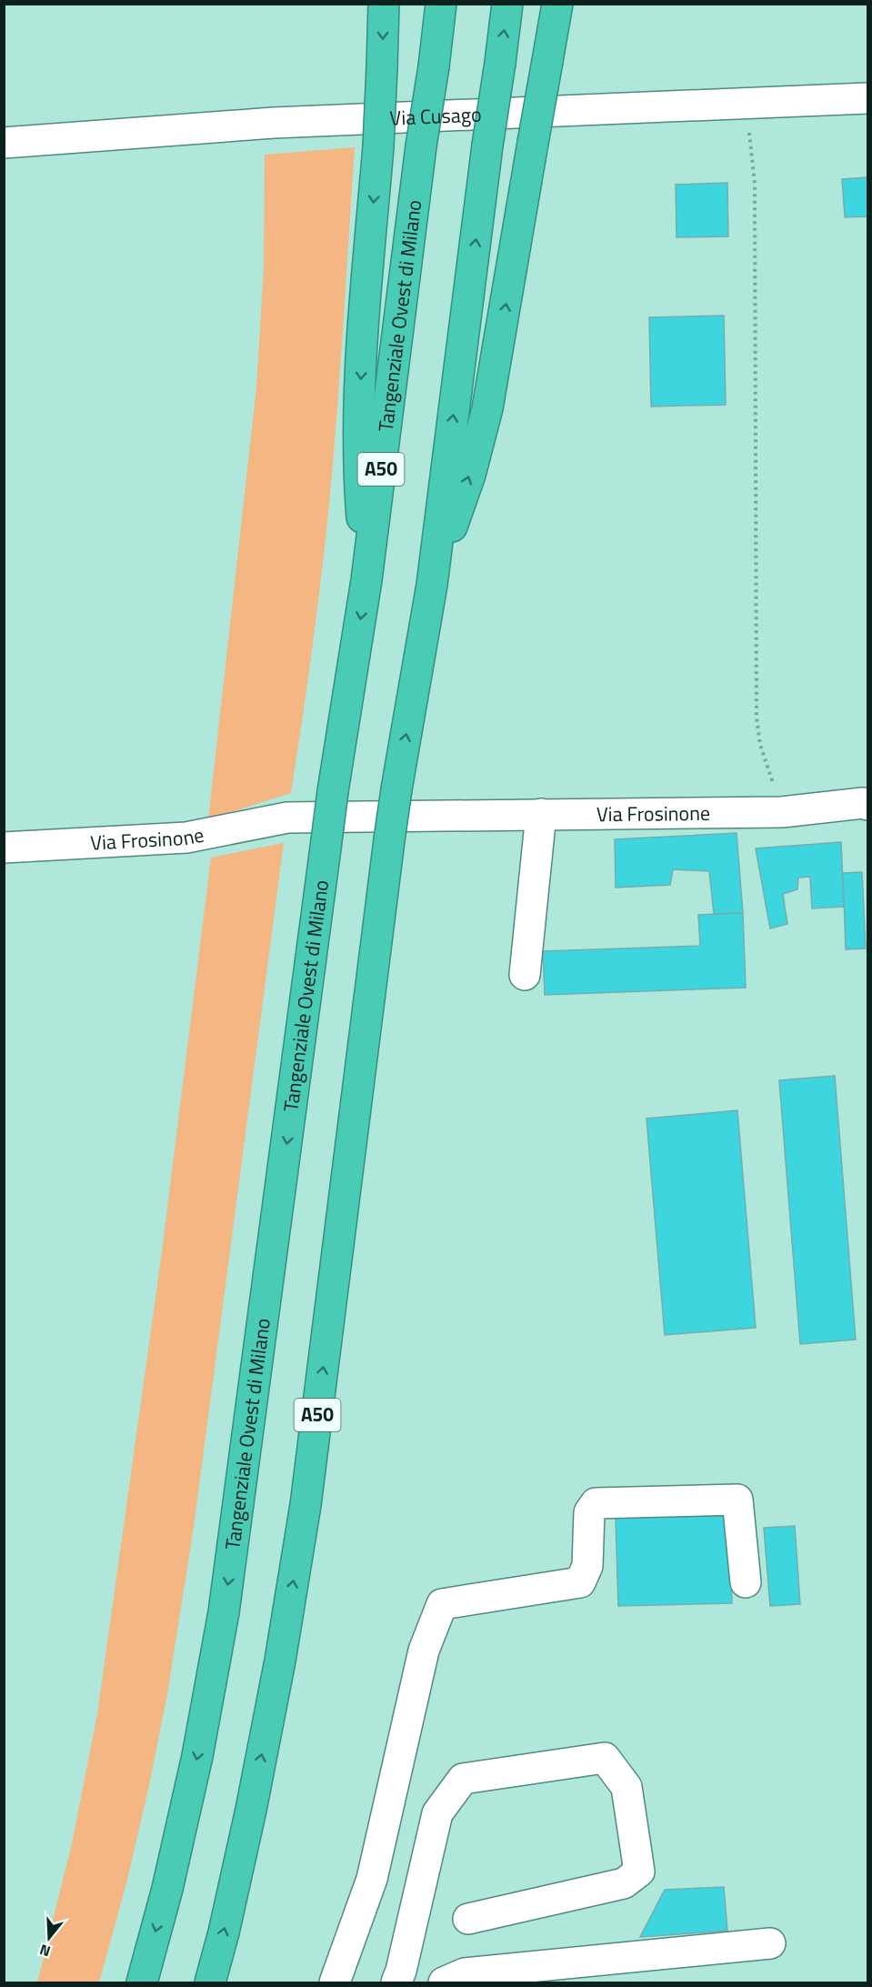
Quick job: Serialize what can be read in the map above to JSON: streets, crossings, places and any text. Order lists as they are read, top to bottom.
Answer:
{
  "streets": {
    "highway": ["Tangenziale Ovest di Milano", "A50"],
    "street": ["Via Cusago", "Via Frosinone"]
  },
  "north": "bottom"
}
